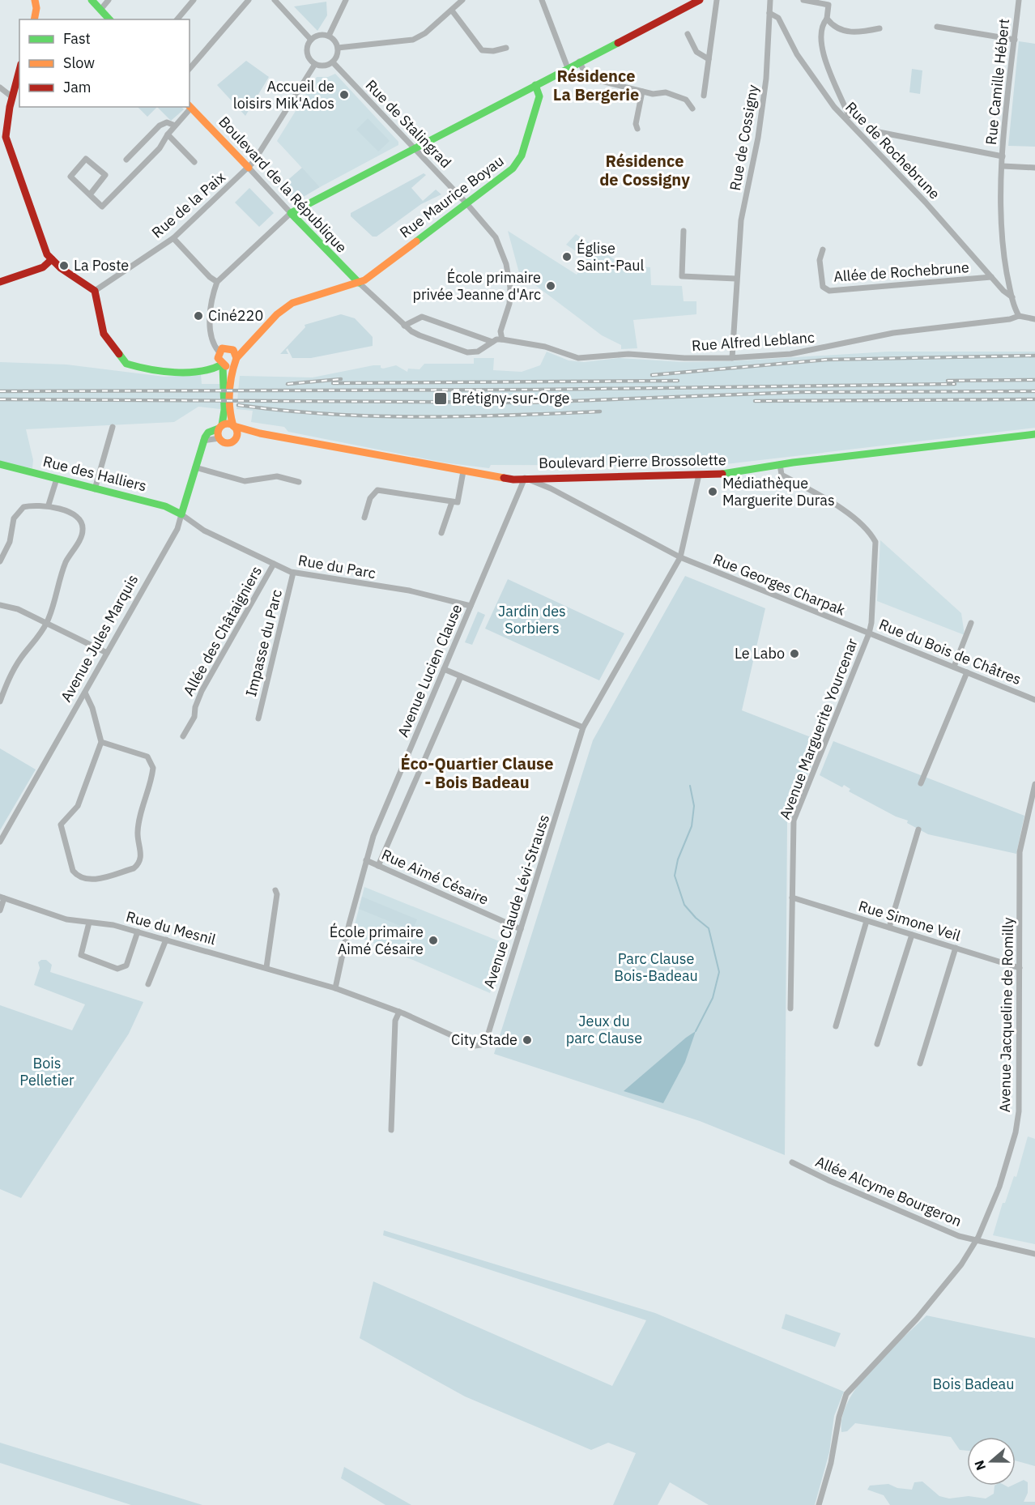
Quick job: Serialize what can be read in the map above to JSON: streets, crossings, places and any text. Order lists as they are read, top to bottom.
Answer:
{
  "streets": {
    "main road": [
      "Boulevard de la République",
      "Rue Maurice Boyau",
      "Boulevard Pierre Brossolette",
      "Rue des Halliers",
      "Avenue Jules Marquis"
    ],
    "street": [
      "Rue Camille Hébert",
      "Rue de Stalingrad",
      "Rue de Cossigny",
      "Rue de Rochebrune",
      "Rue de la Paix",
      "Allée de Rochebrune",
      "Rue Alfred Leblanc",
      "Rue du Parc",
      "Rue Georges Charpak",
      "Allée des Châtaigniers",
      "Impasse du Parc",
      "Rue du Bois de Châtres",
      "Avenue Lucien Clause",
      "Avenue Marguerite Yourcenar",
      "Rue Aimé Césaire",
      "Avenue Claude Lévi-Strauss",
      "Rue Simone Veil",
      "Rue du Mesnil",
      "Avenue Jacqueline de Romilly",
      "Allée Alcyme Bourgeron"
    ]
  },
  "crossings": [
    ["Rue Camille Hébert", "Rue de Rochebrune"],
    ["Rue Camille Hébert", "Rue Alfred Leblanc"],
    ["Rue de Stalingrad", "Rue Maurice Boyau"],
    ["Rue de Stalingrad", "Rue de la Paix"],
    ["Rue de Stalingrad", "Rue Alfred Leblanc"],
    ["Rue de Cossigny", "Rue de Rochebrune"],
    ["Rue de Cossigny", "Rue Alfred Leblanc"],
    ["Rue de Rochebrune", "Allée de Rochebrune"],
    ["Boulevard de la République", "Rue Maurice Boyau"],
    ["Boulevard de la République", "Rue de la Paix"],
    ["Boulevard Pierre Brossolette", "Rue Georges Charpak"],
    ["Boulevard Pierre Brossolette", "Rue du Bois de Châtres"],
    ["Boulevard Pierre Brossolette", "Avenue Lucien Clause"],
    ["Boulevard Pierre Brossolette", "Avenue Claude Lévi-Strauss"],
    ["Rue des Halliers", "Rue du Parc"],
    ["Rue des Halliers", "Avenue Jules Marquis"],
    ["Rue du Parc", "Allée des Châtaigniers"],
    ["Rue du Parc", "Avenue Jules Marquis"],
    ["Rue du Parc", "Impasse du Parc"],
    ["Rue du Parc", "Avenue Lucien Clause"],
    ["Rue Georges Charpak", "Rue du Bois de Châtres"],
    ["Rue Georges Charpak", "Avenue Lucien Clause"],
    ["Rue Georges Charpak", "Avenue Marguerite Yourcenar"],
    ["Rue Georges Charpak", "Avenue Claude Lévi-Strauss"],
    ["Rue du Bois de Châtres", "Avenue Marguerite Yourcenar"],
    ["Avenue Lucien Clause", "Rue Aimé Césaire"],
    ["Avenue Lucien Clause", "Rue du Mesnil"],
    ["Avenue Marguerite Yourcenar", "Rue Simone Veil"],
    ["Rue Aimé Césaire", "Avenue Claude Lévi-Strauss"],
    ["Avenue Claude Lévi-Strauss", "Rue du Mesnil"],
    ["Rue Simone Veil", "Avenue Jacqueline de Romilly"],
    ["Avenue Jacqueline de Romilly", "Allée Alcyme Bourgeron"]
  ],
  "districts": ["Résidence La Bergerie", "Résidence de Cossigny", "Éco-Quartier Clause - Bois Badeau"],
  "parks": [
    "Jardin des Sorbiers",
    "Parc Clause Bois-Badeau",
    "Jeux du parc Clause",
    "Bois Pelletier",
    "Bois Badeau"
  ],
  "places": {
    "other": [
      "Accueil de loisirs Mik'Ados",
      "Église Saint-Paul",
      "La Poste",
      "École primaire privée Jeanne d'Arc",
      "Ciné220",
      "Médiathèque Marguerite Duras",
      "Le Labo",
      "École primaire Aimé Césaire",
      "City Stade"
    ],
    "transit": ["Brétigny-sur-Orge"]
  },
  "legend": ["Fast", "Slow", "Jam"],
  "north": "left"
}
